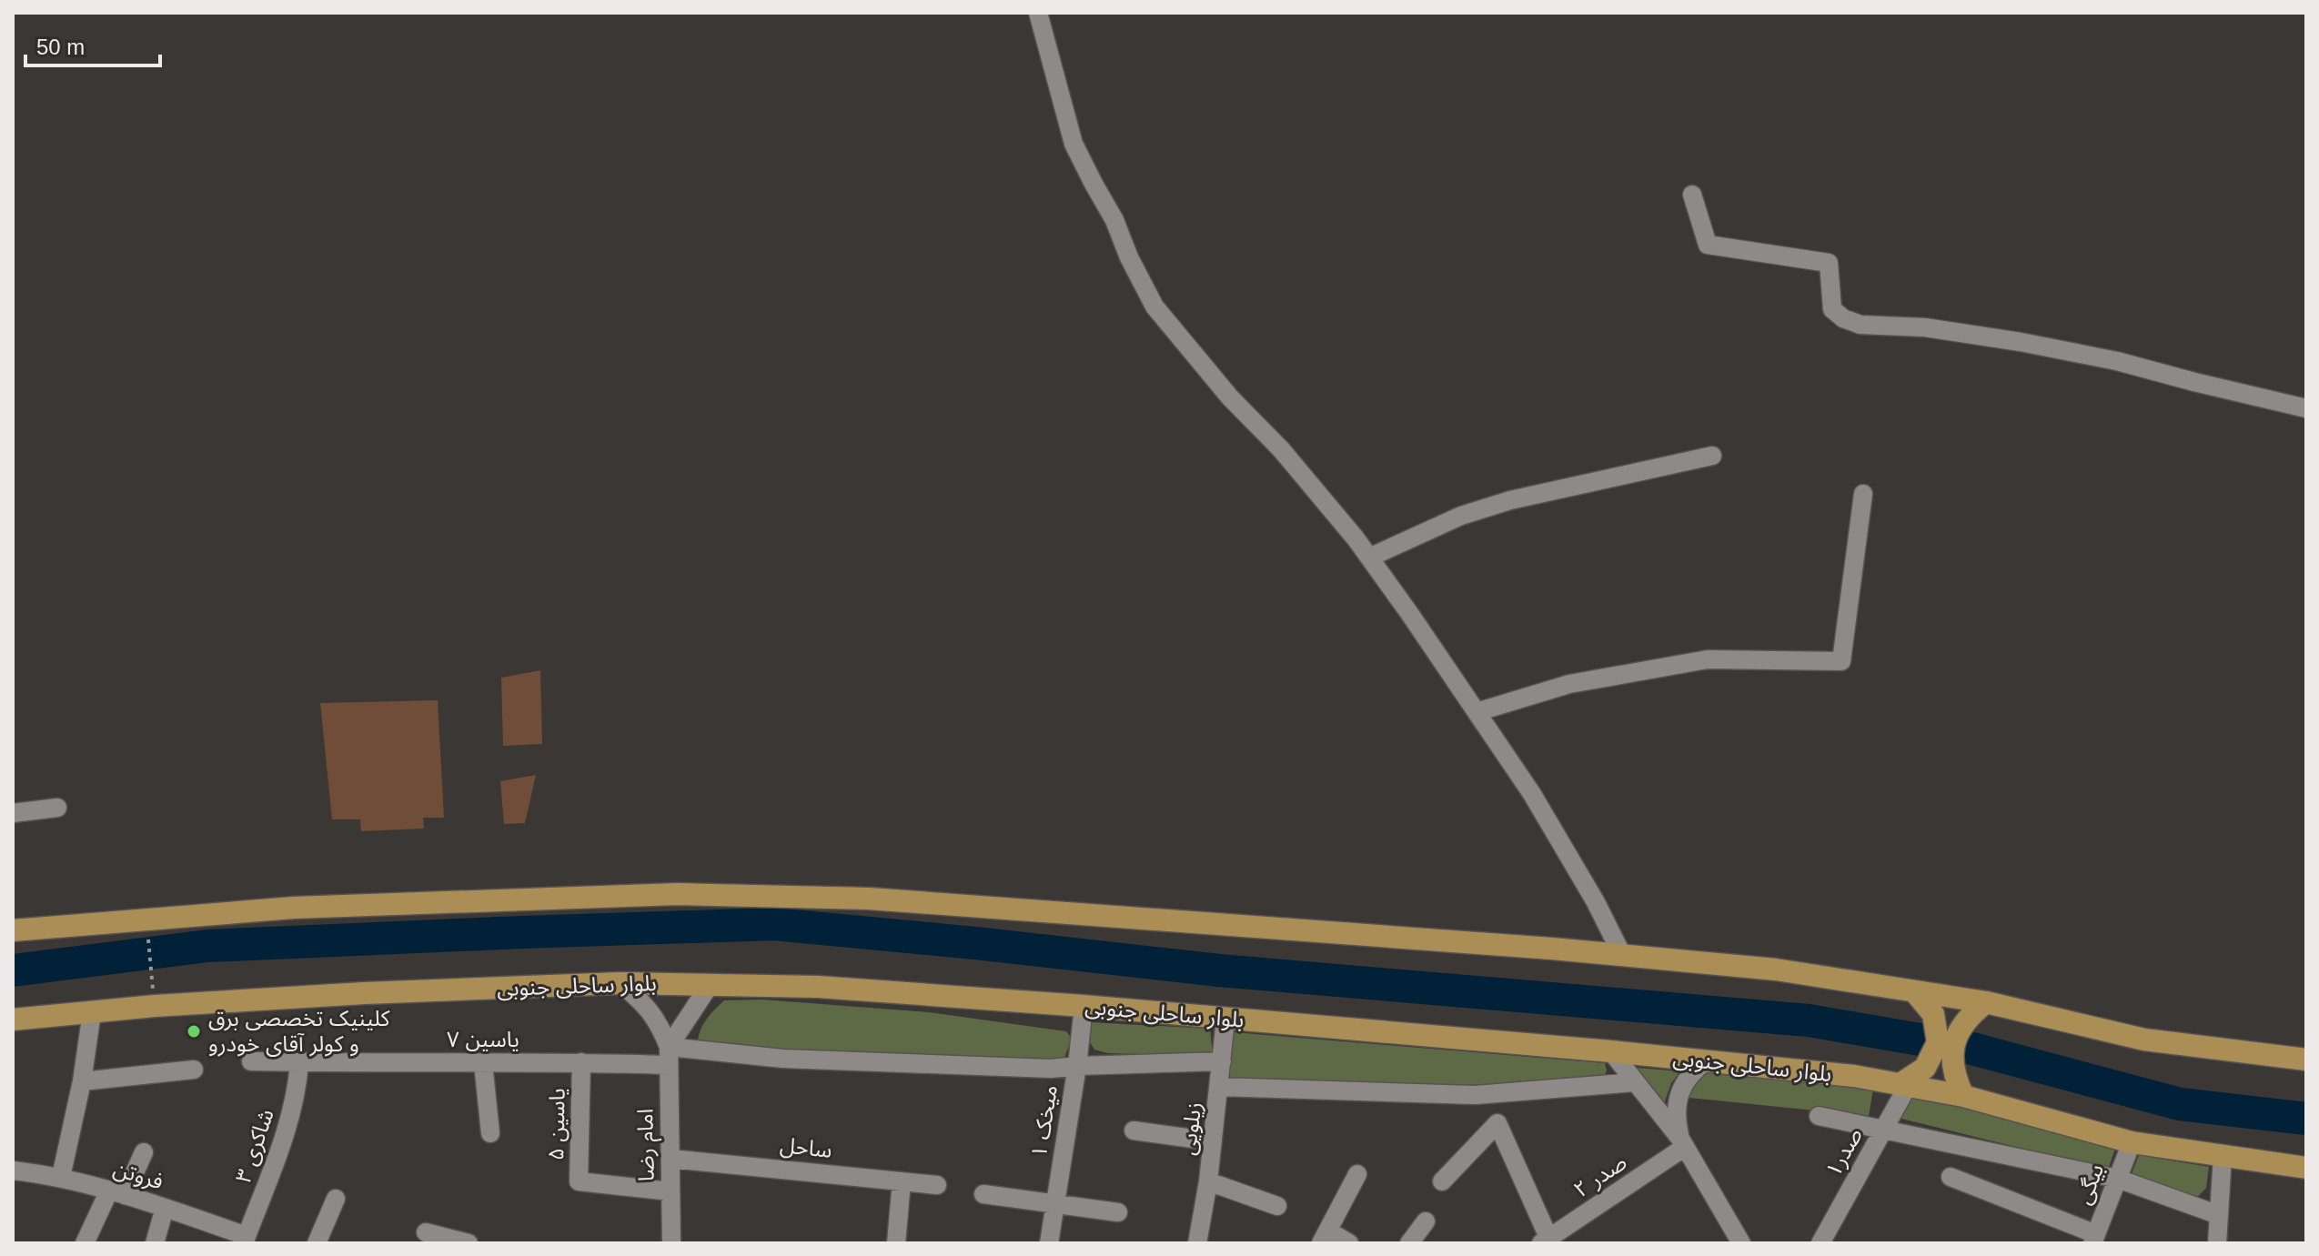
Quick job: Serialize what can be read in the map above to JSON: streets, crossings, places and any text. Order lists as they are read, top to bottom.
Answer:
{
  "streets": {
    "main road": ["بلوار ساحلی جنوبی"],
    "street": [
      "یاسین ۷",
      "میخک ۱",
      "یاسین ۵",
      "زیلویی",
      "امام رضا",
      "شاکری ۳",
      "ساحل",
      "صدر۱",
      "فروتن",
      "صدر ۲",
      "بیگی"
    ]
  },
  "crossings": [
    ["بلوار ساحلی جنوبی", "میخک ۱"],
    ["بلوار ساحلی جنوبی", "زیلویی"],
    ["بلوار ساحلی جنوبی", "صدر۱"],
    ["بلوار ساحلی جنوبی", "بیگی"],
    ["یاسین ۷", "میخک ۱"],
    ["یاسین ۷", "یاسین ۵"],
    ["یاسین ۷", "زیلویی"],
    ["یاسین ۷", "امام رضا"],
    ["یاسین ۷", "شاکری ۳"],
    ["یاسین ۵", "امام رضا"],
    ["امام رضا", "ساحل"],
    ["شاکری ۳", "فروتن"]
  ],
  "places": ["کلینیک تخصصی برق و کولر آقای خودرو"],
  "scale_bar": "50 m"
}
